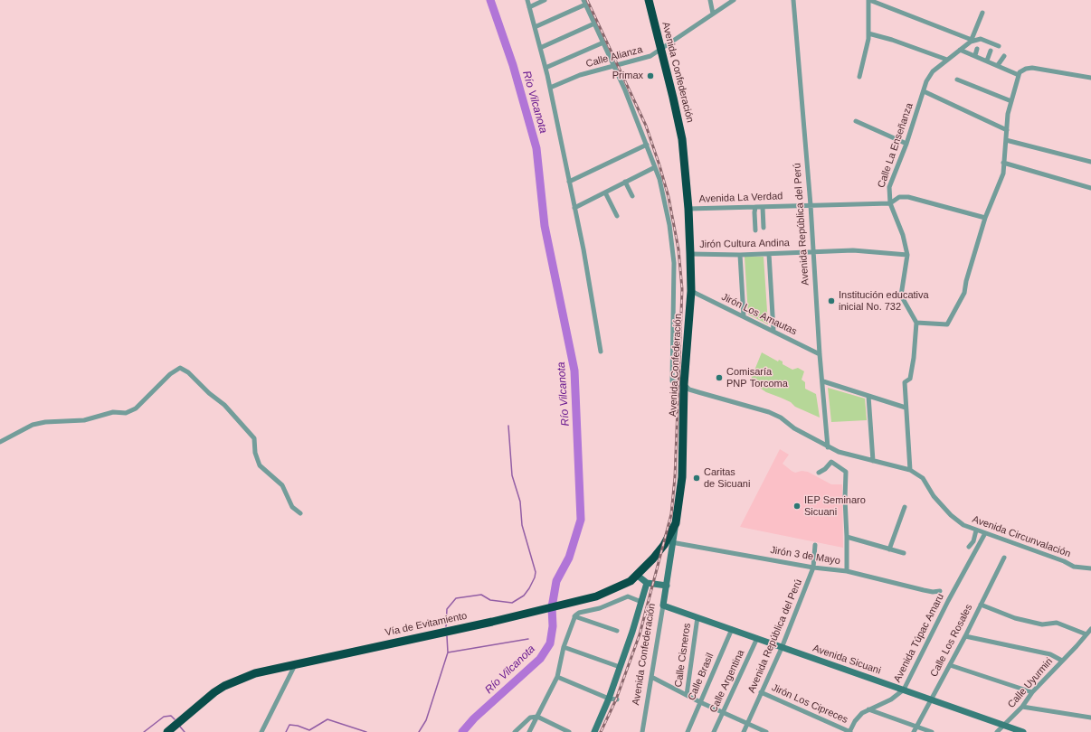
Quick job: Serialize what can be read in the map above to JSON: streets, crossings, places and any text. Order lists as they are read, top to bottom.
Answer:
{
  "streets": {
    "highway": ["Avenida Confederación", "Vía de Evitamiento"],
    "street": [
      "Calle Alianza",
      "Calle La Enseñanza",
      "Avenida La Verdad",
      "Avenida República del Perú",
      "Jirón Cultura Andina",
      "Jirón Los Amautas",
      "Avenida Circunvalación",
      "Jirón 3 de Mayo",
      "Avenida Túpac Amaru",
      "Calle Los Rosales",
      "Calle Cisneros",
      "Avenida Sicuani",
      "Calle Brasil",
      "Calle Argentina",
      "Calle Uyurmiri",
      "Jirón Los Cipreces"
    ]
  },
  "crossings": [
    ["Calle Alianza", "Avenida Confederación"],
    ["Avenida Confederación", "Avenida La Verdad"],
    ["Avenida Confederación", "Jirón Cultura Andina"],
    ["Avenida Confederación", "Jirón Los Amautas"],
    ["Avenida Confederación", "Avenida Circunvalación"],
    ["Avenida Confederación", "Jirón 3 de Mayo"],
    ["Avenida Confederación", "Vía de Evitamiento"],
    ["Avenida Confederación", "Avenida Sicuani"],
    ["Calle La Enseñanza", "Avenida La Verdad"],
    ["Calle La Enseñanza", "Jirón Cultura Andina"],
    ["Avenida La Verdad", "Avenida República del Perú"],
    ["Avenida República del Perú", "Jirón Cultura Andina"],
    ["Avenida República del Perú", "Jirón Los Amautas"],
    ["Avenida República del Perú", "Avenida Circunvalación"],
    ["Avenida República del Perú", "Jirón 3 de Mayo"],
    ["Avenida República del Perú", "Avenida Sicuani"],
    ["Avenida República del Perú", "Jirón Los Cipreces"],
    ["Avenida Circunvalación", "Avenida Túpac Amaru"],
    ["Jirón 3 de Mayo", "Vía de Evitamiento"],
    ["Avenida Túpac Amaru", "Avenida Sicuani"],
    ["Avenida Túpac Amaru", "Jirón Los Cipreces"],
    ["Calle Los Rosales", "Avenida Sicuani"],
    ["Calle Cisneros", "Avenida Sicuani"],
    ["Avenida Sicuani", "Calle Brasil"],
    ["Avenida Sicuani", "Calle Argentina"],
    ["Avenida Sicuani", "Calle Uyurmiri"]
  ],
  "water": ["Río Vilcanota"],
  "places": [
    "Primax",
    "Institución educativa inicial No. 732",
    "Comisaría PNP Torcoma",
    "Caritas de Sicuani",
    "IEP Seminaro Sicuani"
  ]
}
